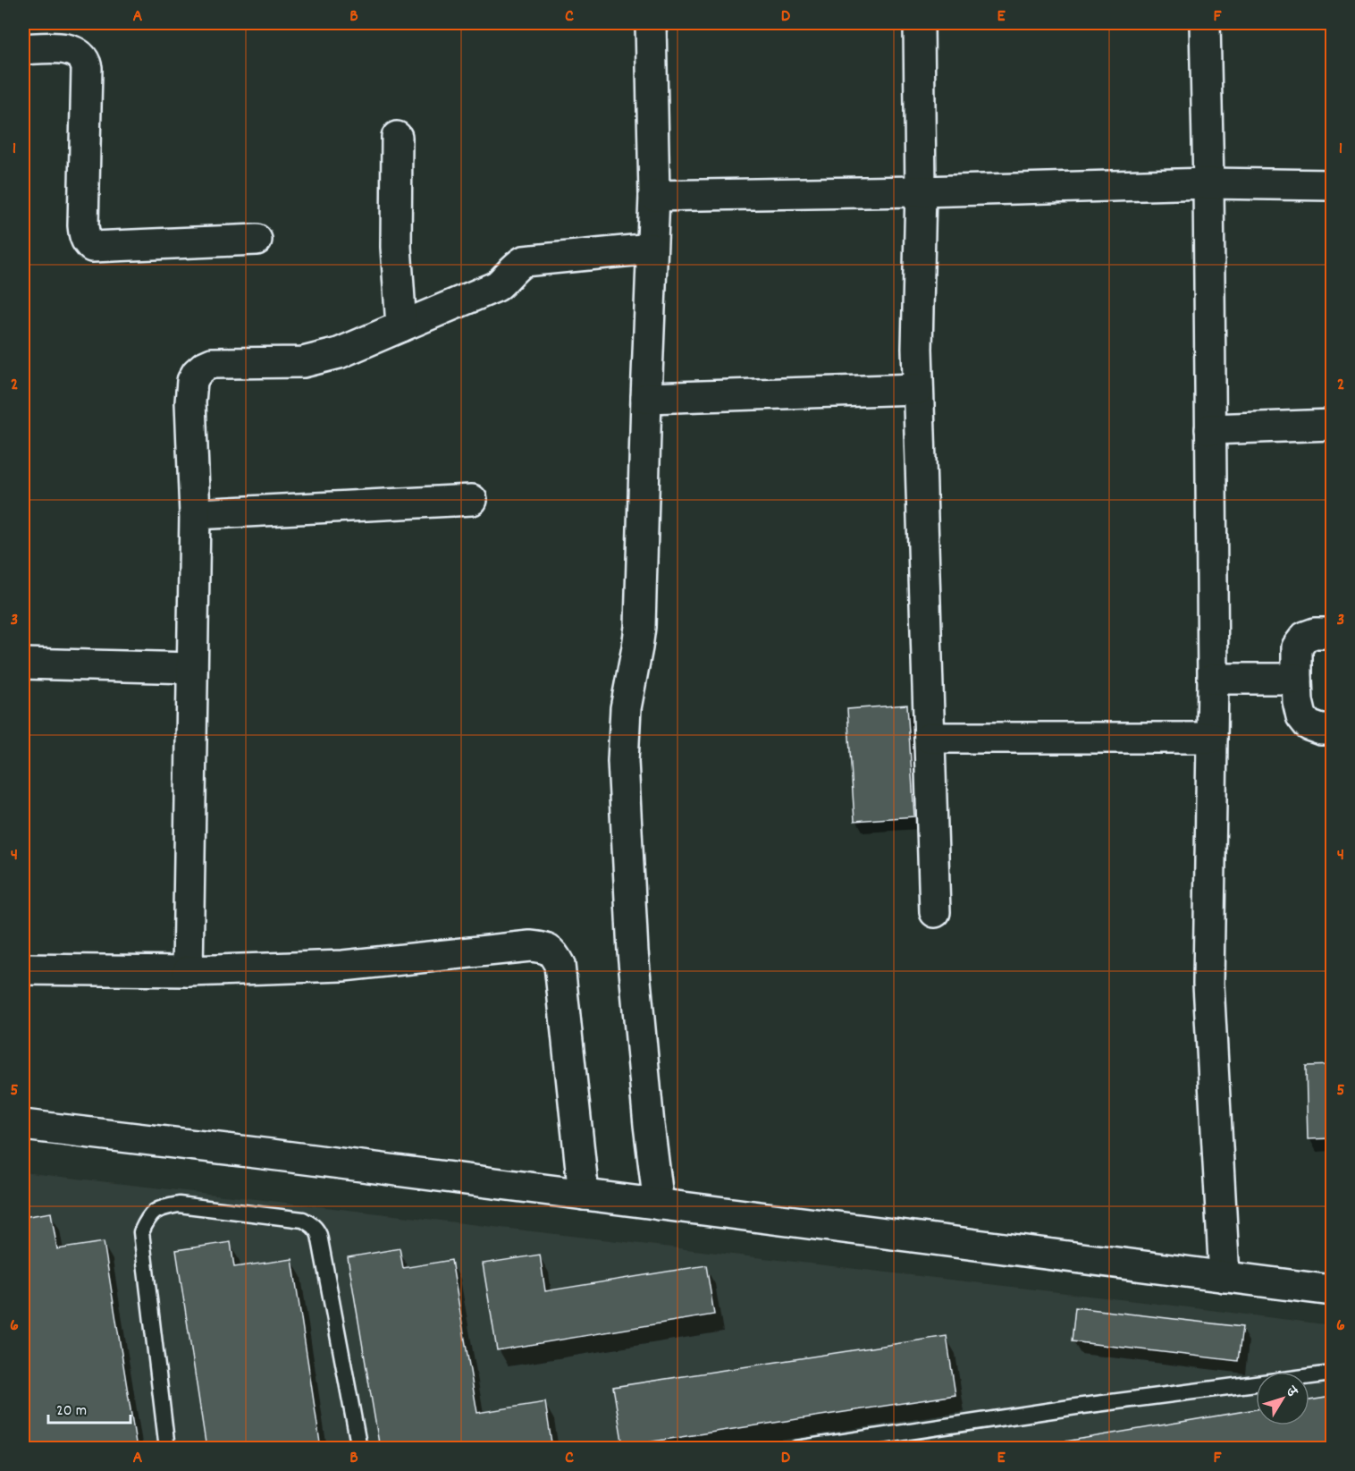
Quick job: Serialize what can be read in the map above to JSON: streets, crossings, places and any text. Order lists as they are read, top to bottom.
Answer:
{
  "scale_bar": "20 m",
  "north": "top right",
  "grid": {
    "columns": [
      "A",
      "B",
      "C",
      "D",
      "E",
      "F"
    ],
    "rows": [
      "1",
      "2",
      "3",
      "4",
      "5",
      "6"
    ]
  }
}
